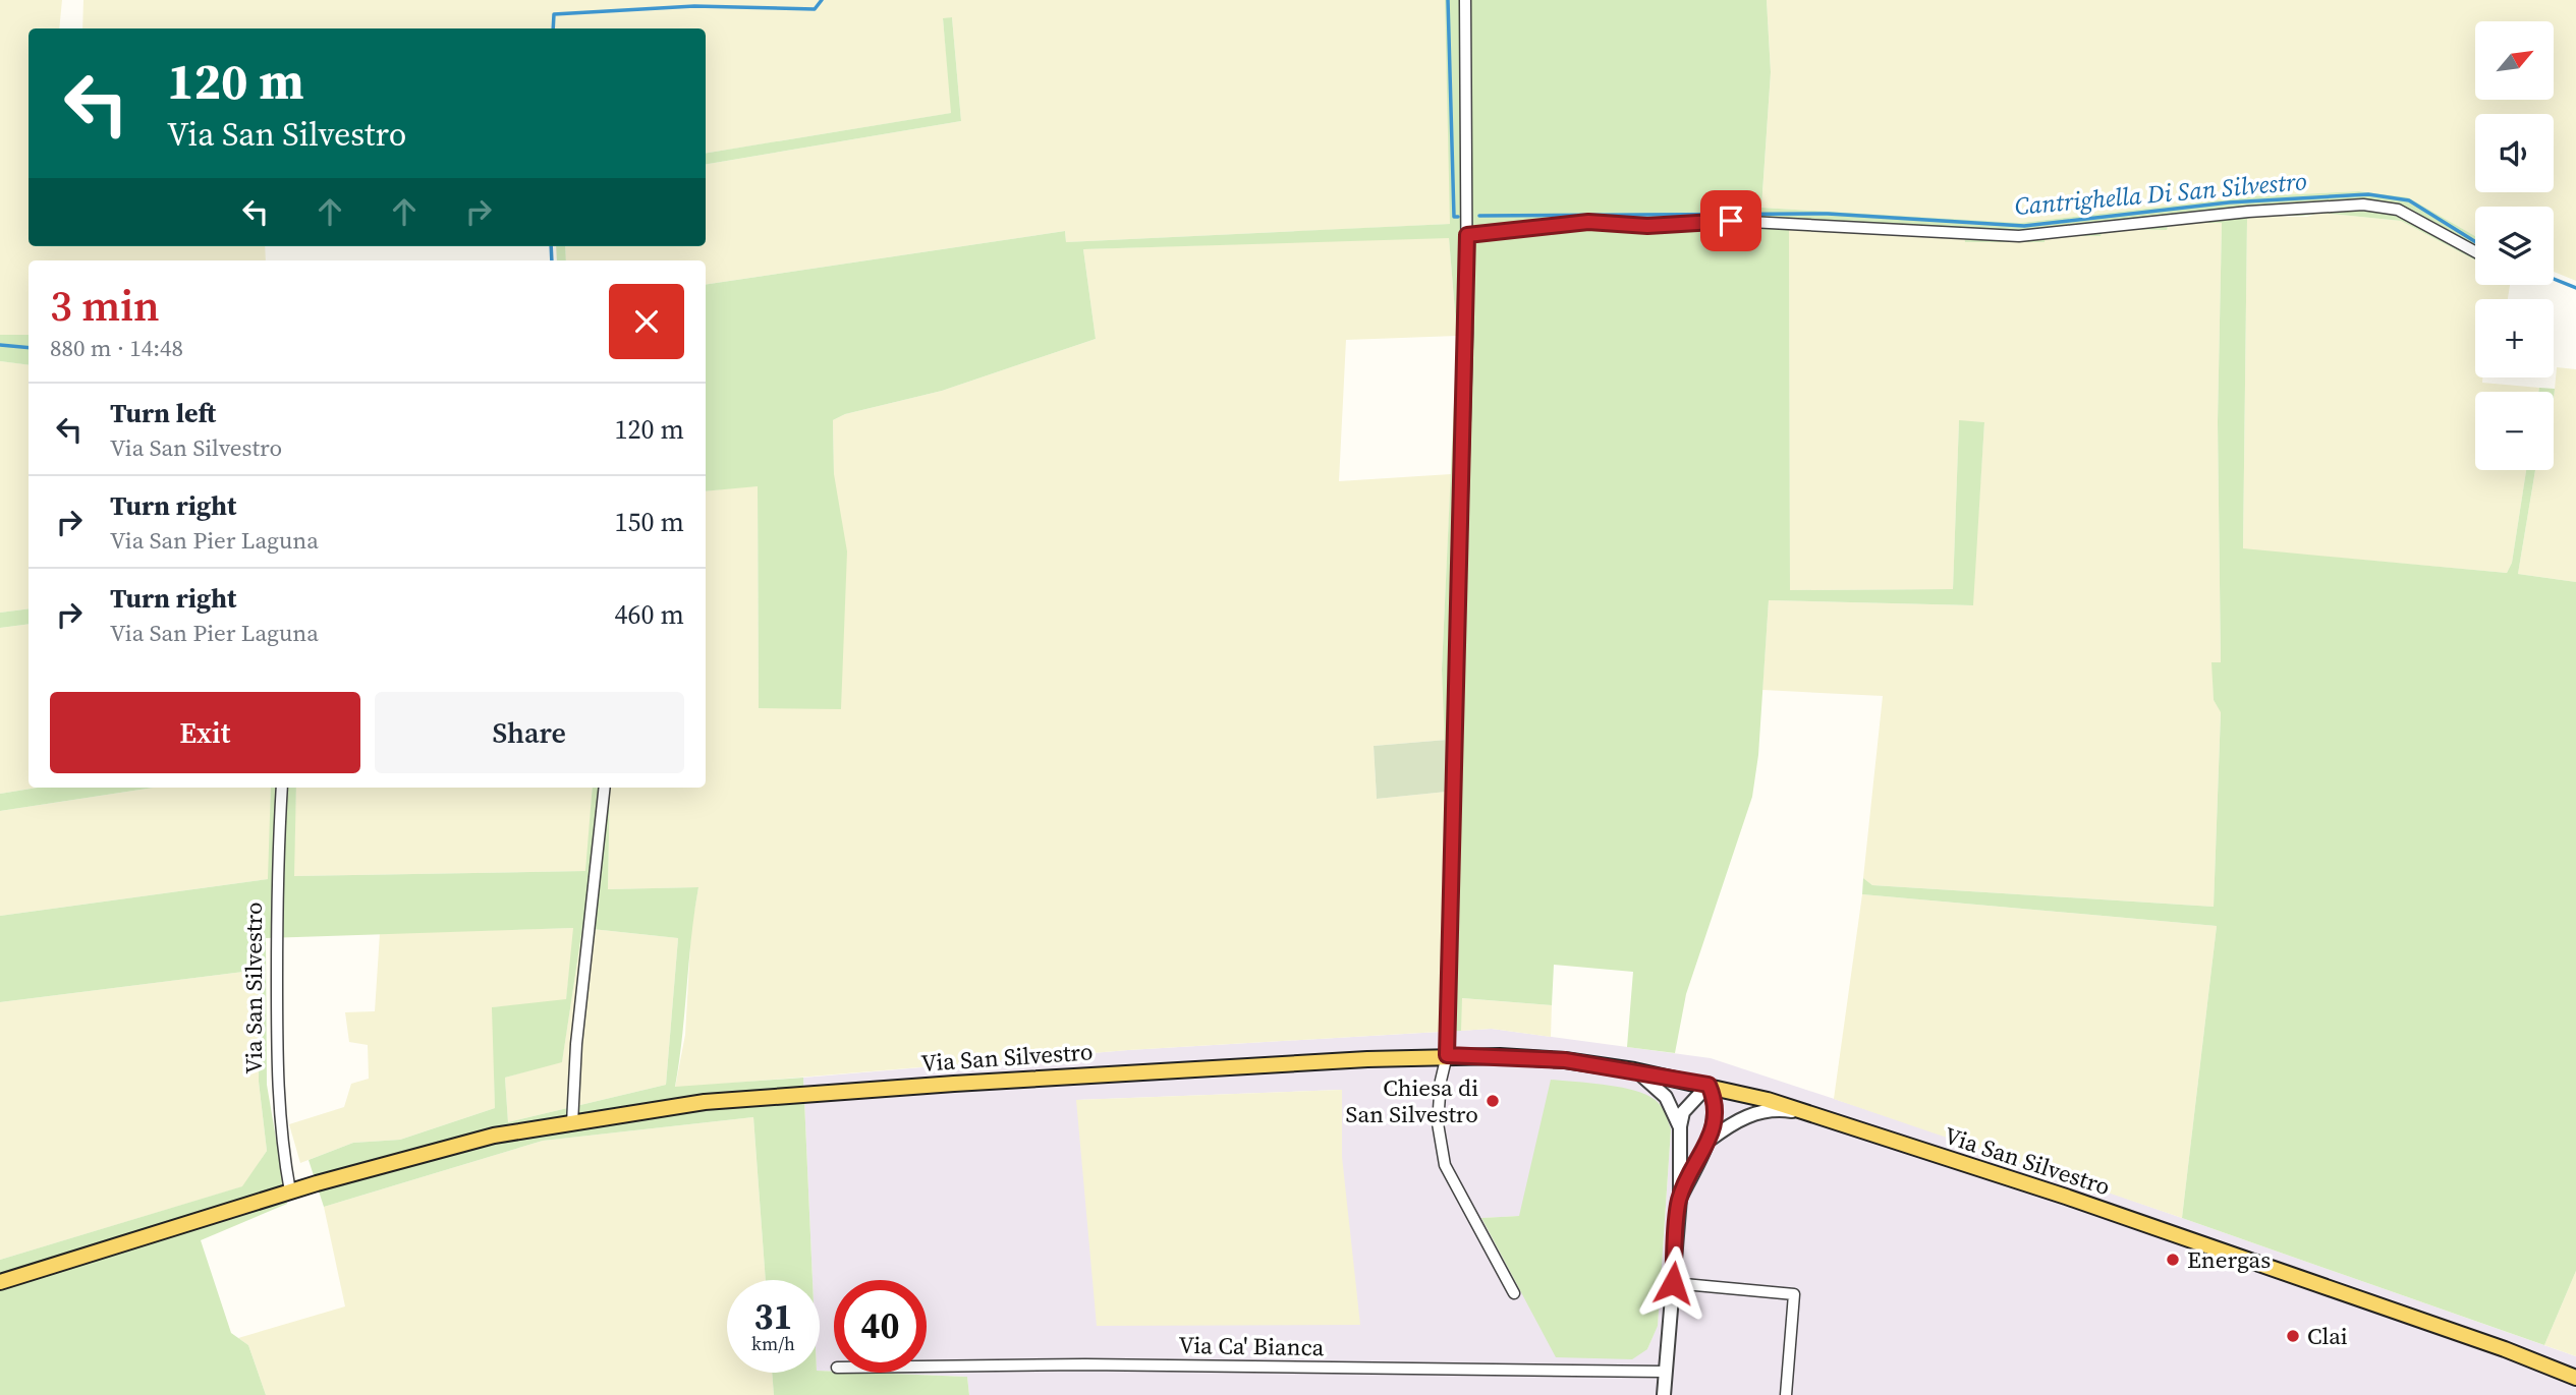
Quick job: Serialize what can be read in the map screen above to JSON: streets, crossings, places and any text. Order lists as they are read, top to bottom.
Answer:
{
  "streets": {
    "main road": ["Via San Silvestro"],
    "street": ["Via Ca' Bianca"]
  },
  "water": ["Cantrighella Di San Silvestro"],
  "places": ["Chiesa di San Silvestro", "Energas", "Clai"],
  "north": "top right",
  "page": {
    "map_buttons": ["+", "−"],
    "turn": ["120 m", "Via San Silvestro"],
    "heading": ["3 min", "880 m · 14:48"],
    "list": [
      {
        "name": "Turn left",
        "note": "Via San Silvestro",
        "value": "120 m"
      },
      {
        "name": "Turn right",
        "note": "Via San Pier Laguna",
        "value": "150 m"
      },
      {
        "name": "Turn right",
        "note": "Via San Pier Laguna",
        "value": "460 m"
      }
    ],
    "buttons": ["Exit", "Share"],
    "speed": "31 km/h",
    "limit": "40"
  }
}
